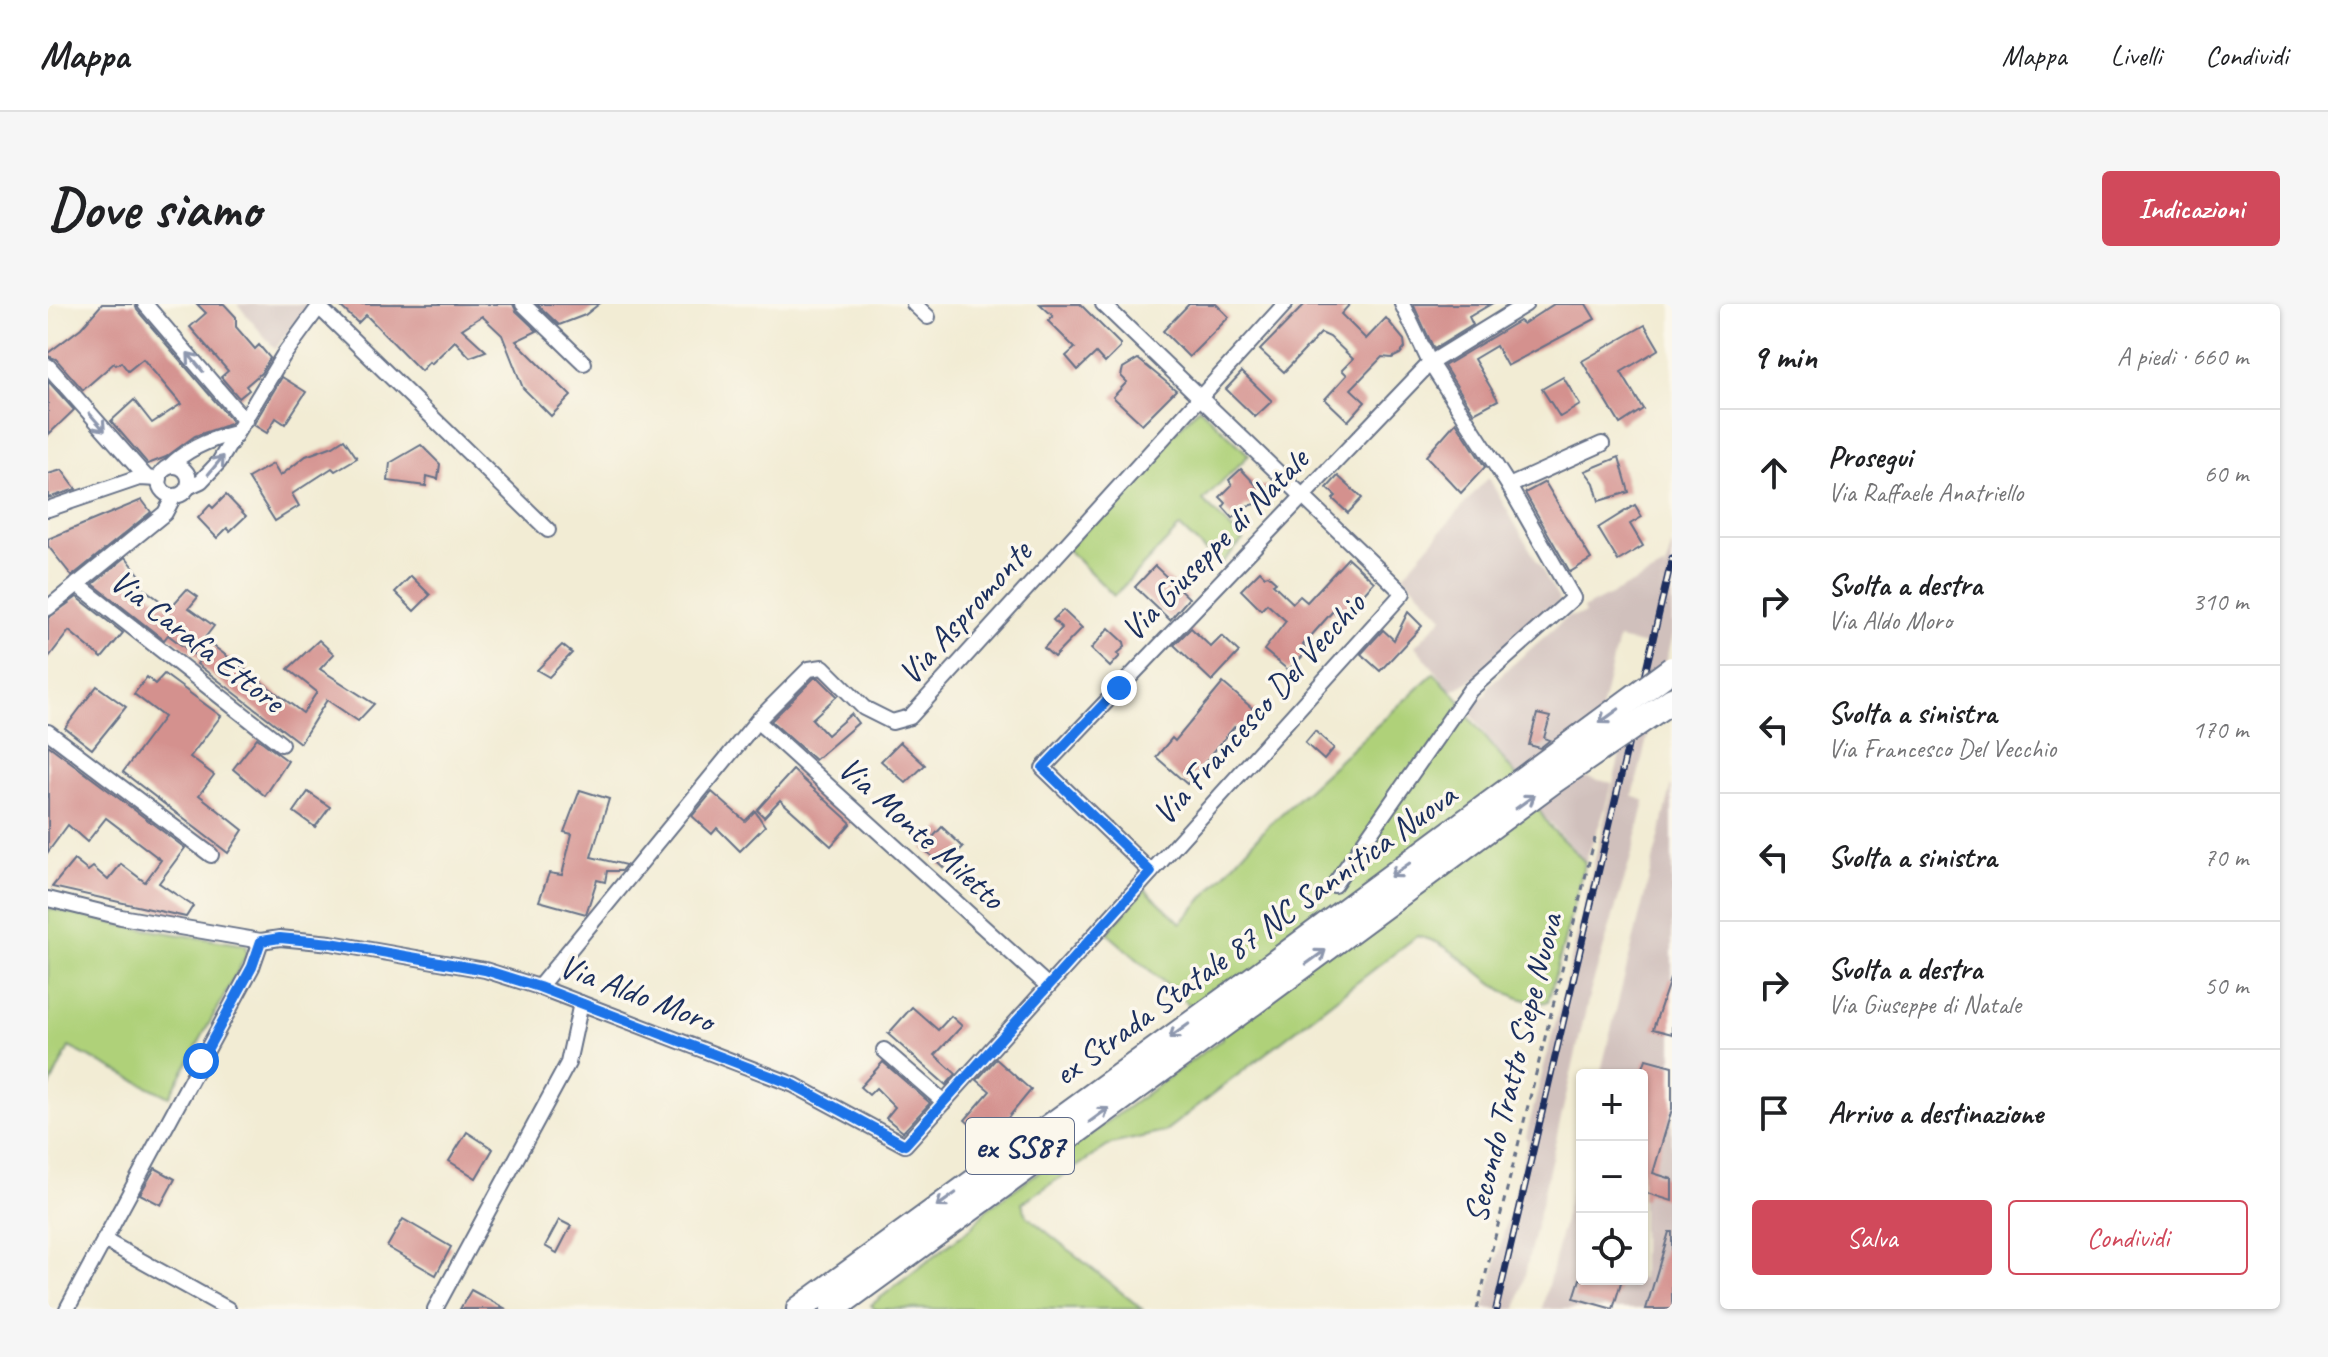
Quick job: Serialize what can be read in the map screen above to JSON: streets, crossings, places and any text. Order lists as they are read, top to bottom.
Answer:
{
  "streets": {
    "highway": ["ex Strada Statale 87 NC Sannitica Nuova", "ex SS87"],
    "street": [
      "Via Giuseppe di Natale",
      "Via Aspromonte",
      "Via Carafa Ettore",
      "Via Francesco Del Vecchio",
      "Via Monte Miletto",
      "Via Aldo Moro"
    ],
    "path": ["Secondo Tratto Siepe Nuova"]
  },
  "crossings": [
    ["Via Giuseppe di Natale", "Via Francesco Del Vecchio"],
    ["Via Aspromonte", "Via Francesco Del Vecchio"],
    ["Via Aspromonte", "Via Monte Miletto"],
    ["Via Aspromonte", "Via Aldo Moro"],
    ["Via Francesco Del Vecchio", "Via Monte Miletto"],
    ["Via Francesco Del Vecchio", "Via Aldo Moro"]
  ],
  "page": {
    "header": "Mappa",
    "nav": ["Mappa", "Livelli", "Condividi"],
    "buttons": [
      "Indicazioni",
      ["Salva", "Condividi"]
    ],
    "title": "Dove siamo",
    "heading": ["9 min", "A piedi · 660 m"],
    "list": [
      ["Prosegui", "Via Raffaele Anatriello", "60 m"],
      ["Svolta a destra", "Via Aldo Moro", "310 m"],
      ["Svolta a sinistra", "Via Francesco Del Vecchio", "170 m"],
      ["Svolta a sinistra", "70 m"],
      ["Svolta a destra", "Via Giuseppe di Natale", "50 m"],
      "Arrivo a destinazione"
    ],
    "map_buttons": ["+", "−"]
  }
}
